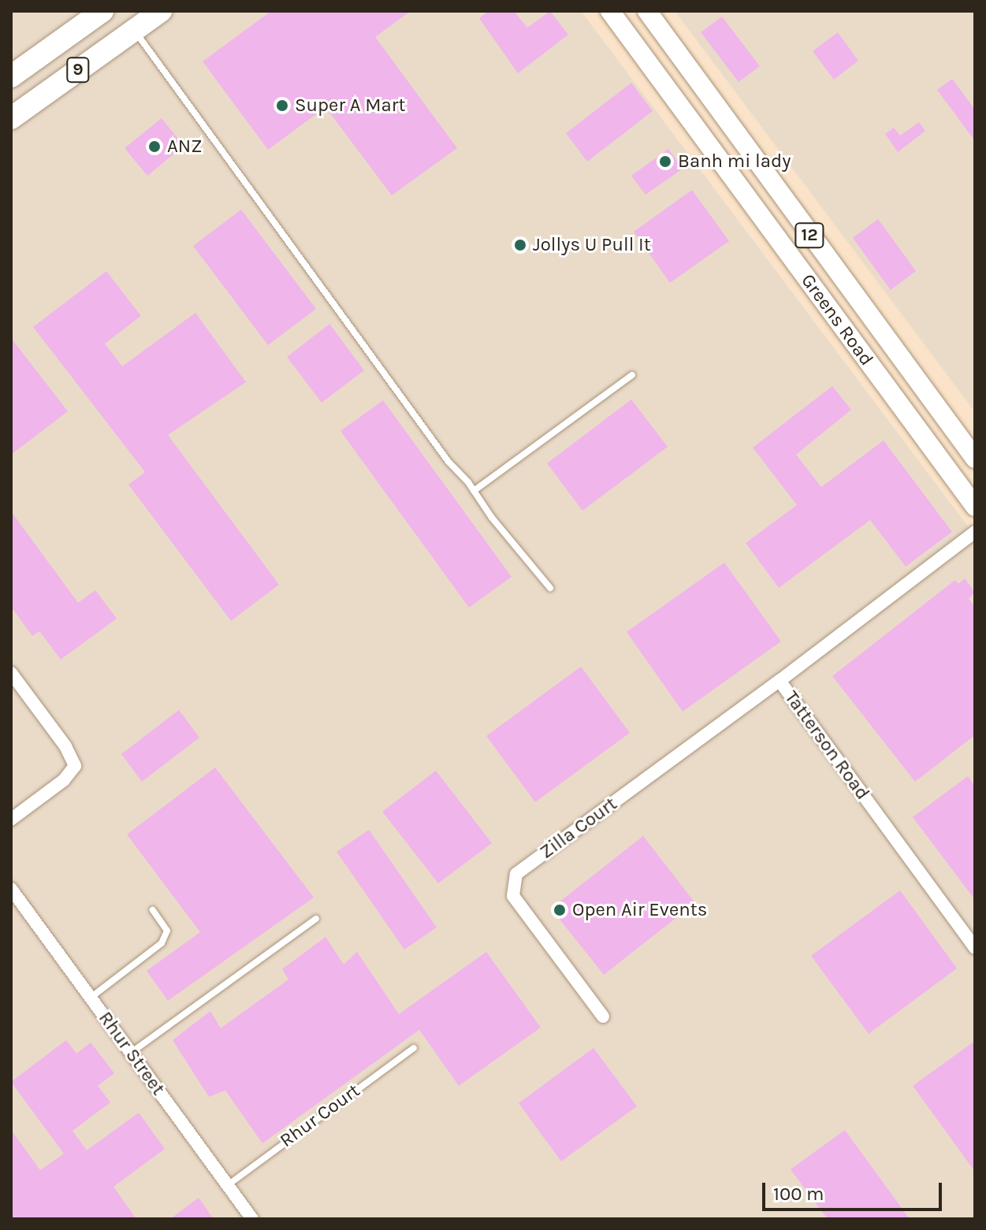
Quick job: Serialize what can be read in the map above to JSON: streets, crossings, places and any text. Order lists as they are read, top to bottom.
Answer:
{
  "streets": {
    "highway": ["9"],
    "main road": ["12", "Greens Road"],
    "street": ["Tatterson Road", "Zilla Court", "Rhur Street"],
    "lane": ["Rhur Court"]
  },
  "crossings": [
    ["Tatterson Road", "Zilla Court"],
    ["Rhur Street", "Rhur Court"]
  ],
  "places": [
    "Super A Mart",
    "ANZ",
    "Banh mi lady",
    "Jollys U Pull It",
    "Open Air Events"
  ],
  "scale_bar": "100 m"
}
